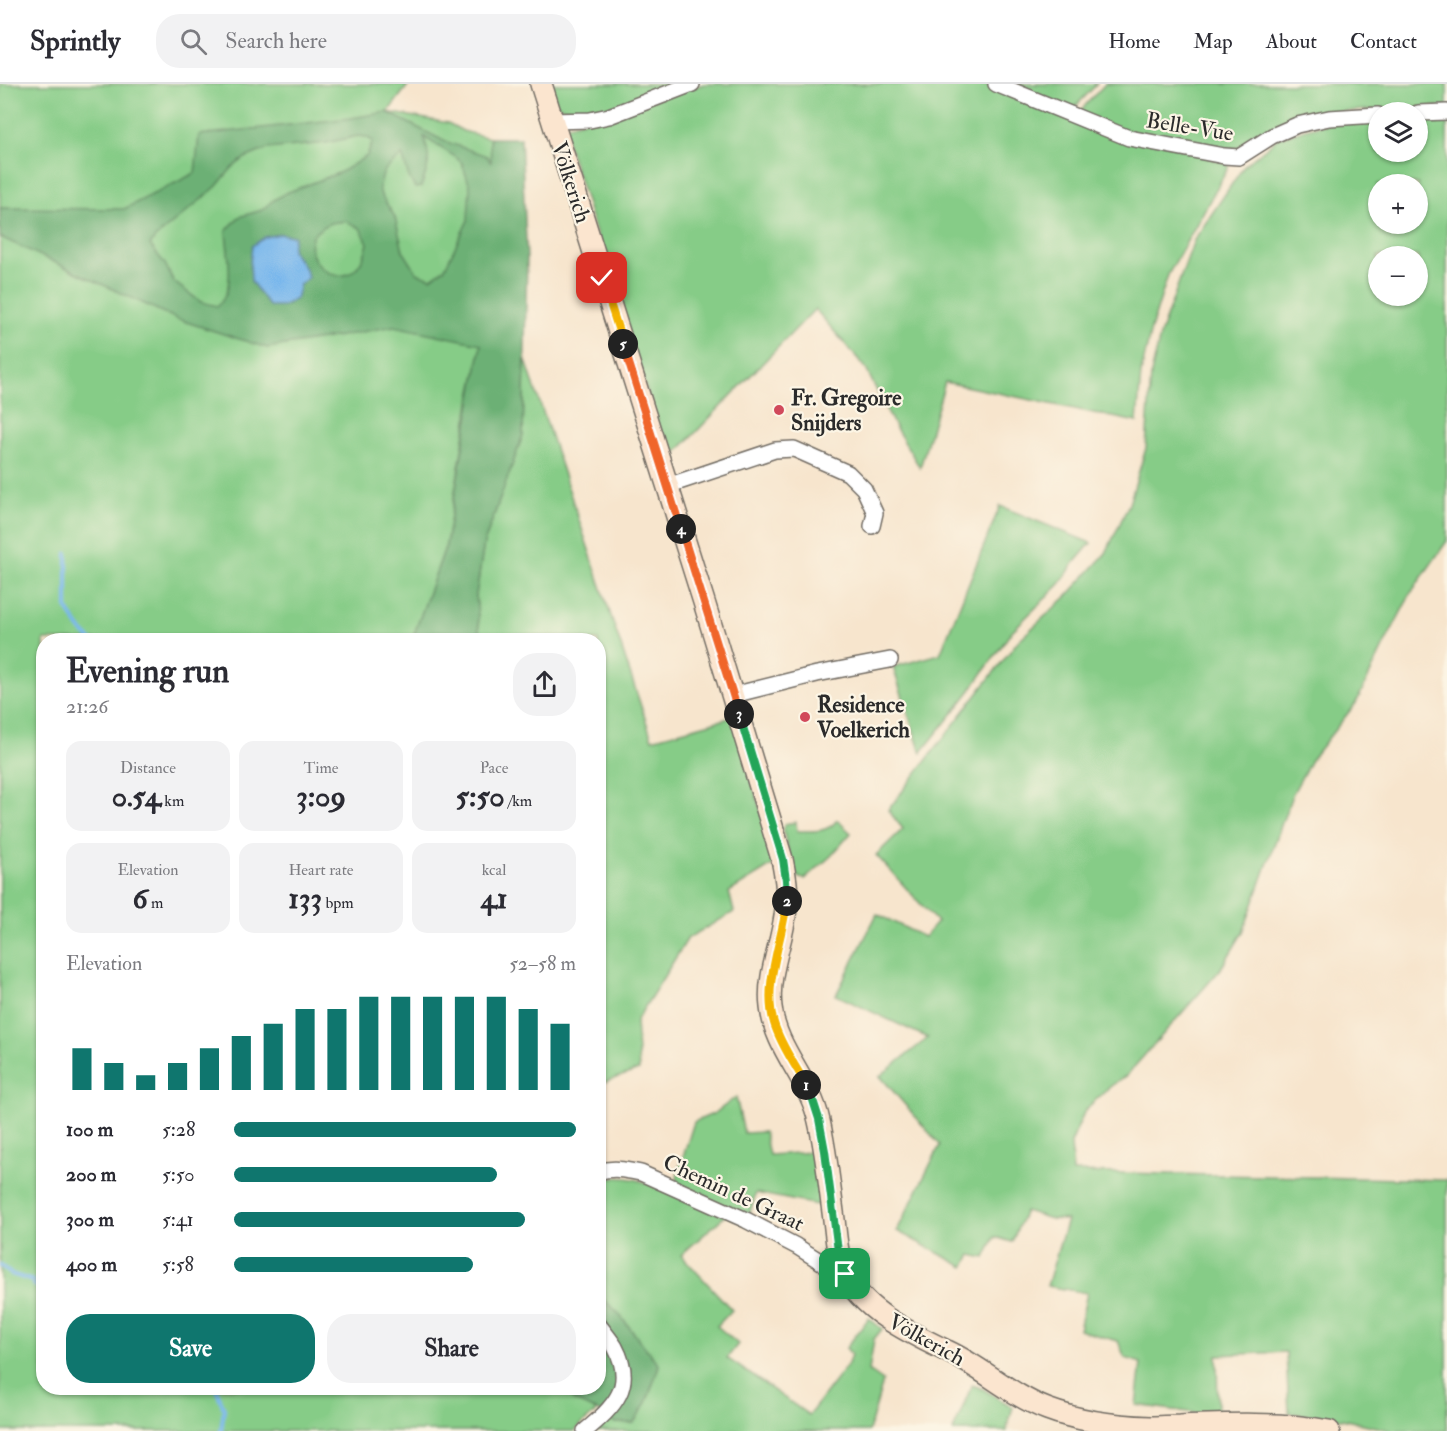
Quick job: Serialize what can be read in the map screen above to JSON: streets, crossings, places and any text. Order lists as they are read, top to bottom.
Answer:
{
  "streets": {
    "main road": ["Völkerich"],
    "street": ["Belle-Vue", "Chemin de Graat"]
  },
  "crossings": [
    ["Völkerich", "Chemin de Graat"]
  ],
  "places": ["Fr. Gregoire Snijders", "Residence Voelkerich"],
  "page": {
    "header": "Sprintly",
    "search": "Search here",
    "nav": [
      "Home",
      "Map",
      "About",
      "Contact"
    ],
    "map_buttons": ["+", "−"],
    "pins": [
      "5",
      "4",
      "3",
      "2",
      "1"
    ],
    "heading": ["Evening run", "21:26"],
    "stats": [
      ["Distance", "0.54 km"],
      ["Time", "3:09"],
      ["Pace", "5:50 /km"],
      ["Elevation", "6 m"],
      ["Heart rate", "133 bpm"],
      ["kcal", "41"]
    ],
    "chart": ["Elevation", "52–58 m"],
    "list": [
      {
        "name": "100 m",
        "note": "5:28"
      },
      {
        "name": "200 m",
        "note": "5:50"
      },
      {
        "name": "300 m",
        "note": "5:41"
      },
      {
        "name": "400 m",
        "note": "5:58"
      }
    ],
    "buttons": ["Save", "Share"]
  }
}
